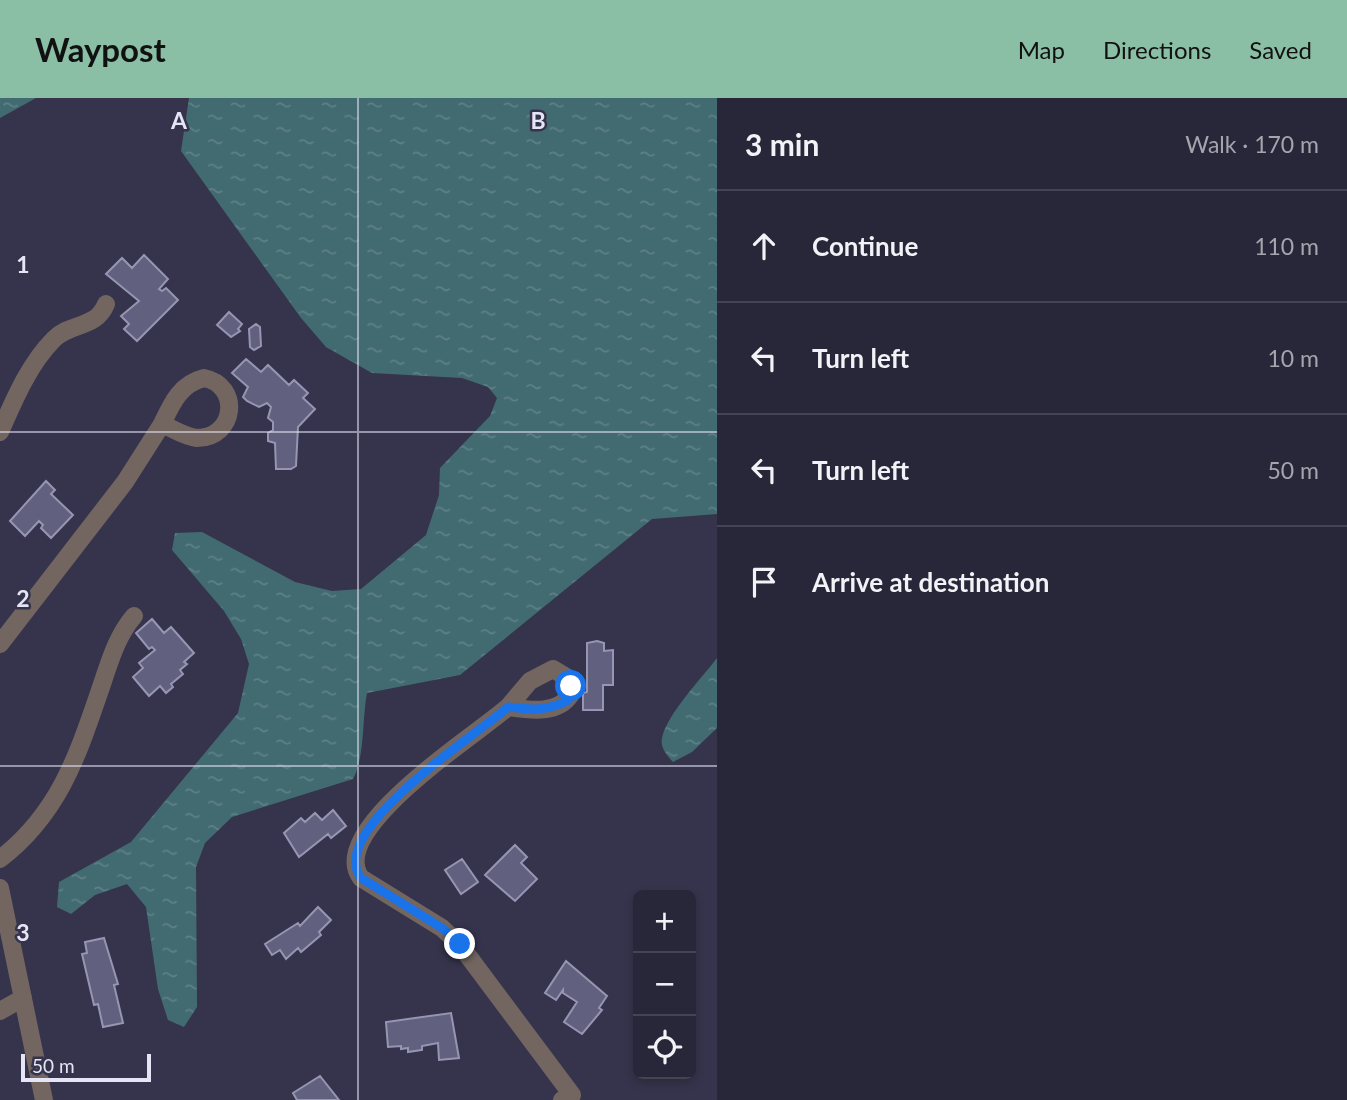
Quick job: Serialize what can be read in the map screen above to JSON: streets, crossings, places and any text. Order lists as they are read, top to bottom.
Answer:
{
  "scale_bar": "50 m",
  "page": {
    "header": "Waypost",
    "nav": ["Map", "Directions", "Saved"],
    "heading": ["3 min", "Walk · 170 m"],
    "list": [
      ["Continue", "110 m"],
      ["Turn left", "10 m"],
      ["Turn left", "50 m"],
      "Arrive at destination"
    ],
    "map_buttons": ["+", "−"],
    "scale": "50 m"
  },
  "grid": {
    "columns": ["A", "B"],
    "rows": ["1", "2", "3"]
  }
}
